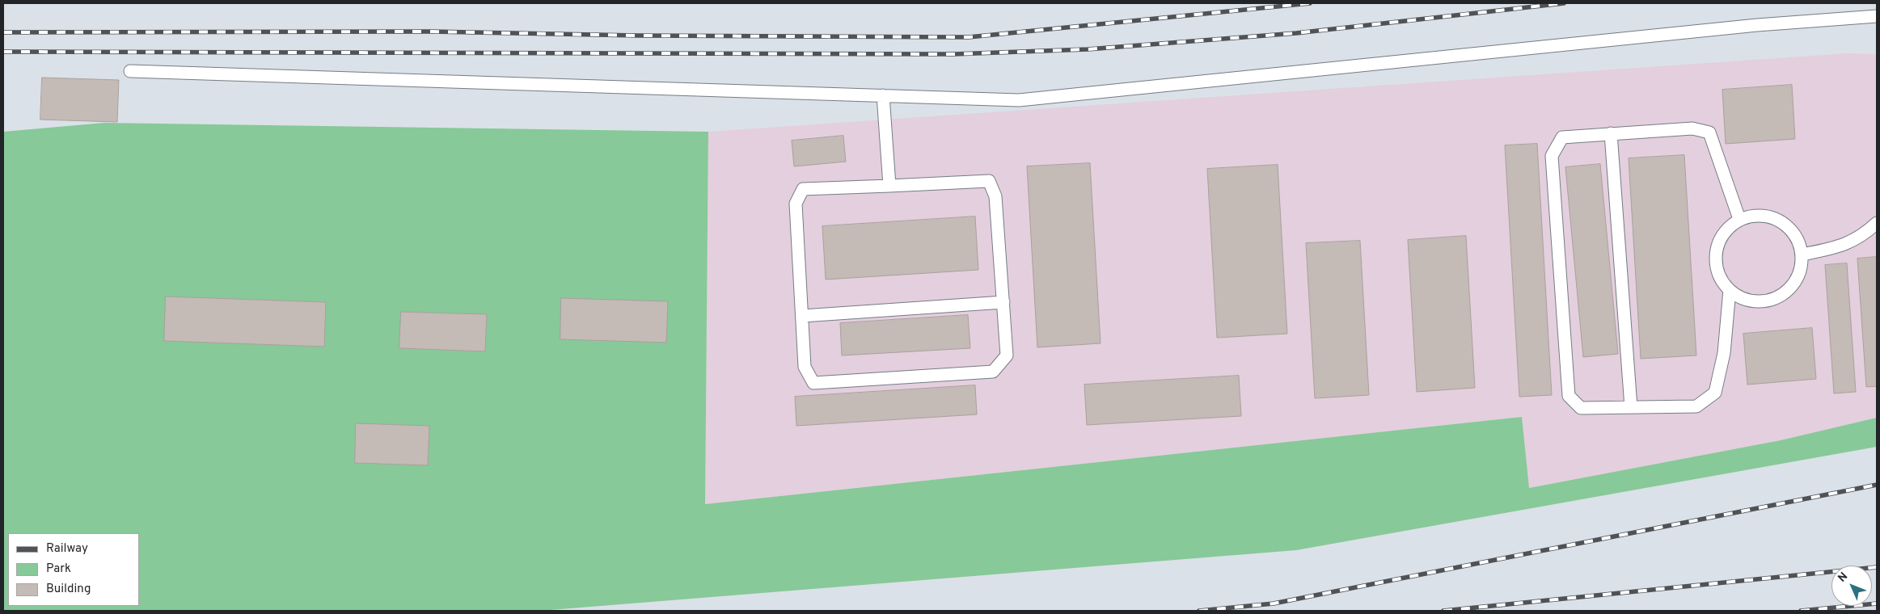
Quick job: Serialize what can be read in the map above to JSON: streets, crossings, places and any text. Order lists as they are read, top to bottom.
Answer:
{
  "legend": ["Railway", "Park", "Building"],
  "north": "top left"
}
